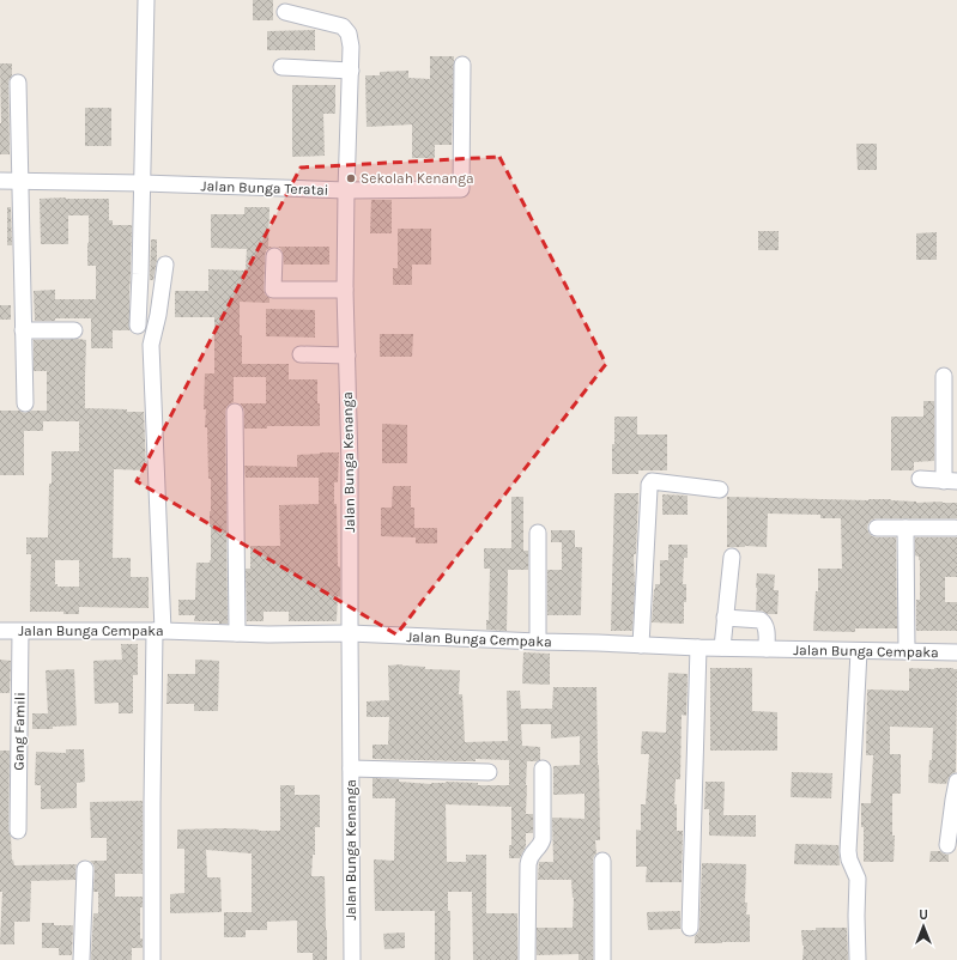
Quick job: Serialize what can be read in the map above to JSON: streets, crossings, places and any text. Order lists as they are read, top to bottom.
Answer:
{
  "streets": {
    "street": [
      "Jalan Bunga Teratai",
      "Jalan Bunga Kenanga",
      "Jalan Bunga Cempaka",
      "Gang Famili"
    ]
  },
  "crossings": [
    ["Jalan Bunga Teratai", "Jalan Bunga Kenanga"],
    ["Jalan Bunga Kenanga", "Jalan Bunga Cempaka"],
    ["Jalan Bunga Cempaka", "Gang Famili"]
  ],
  "places": ["Sekolah Kenanga"],
  "north": "top"
}
